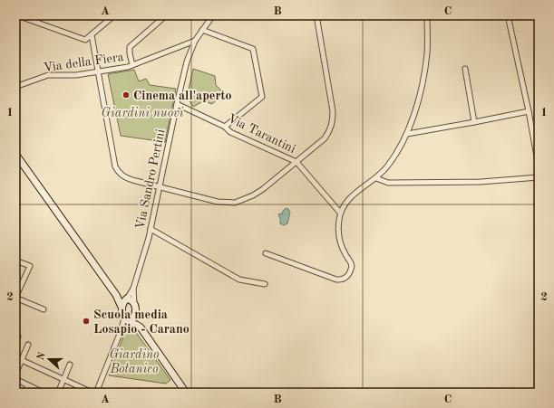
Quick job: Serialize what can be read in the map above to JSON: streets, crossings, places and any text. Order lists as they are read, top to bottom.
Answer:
{
  "streets": {
    "street": ["Via della Fiera", "Via Tarantini", "Via Sandro Pertini"]
  },
  "crossings": [
    ["Via della Fiera", "Via Tarantini"],
    ["Via della Fiera", "Via Sandro Pertini"],
    ["Via Tarantini", "Via Sandro Pertini"]
  ],
  "parks": ["Giardini nuovi", "Giardino Botanico"],
  "places": ["Cinema all'aperto", "Scuola media Losapio - Carano"],
  "north": "left",
  "grid": {
    "columns": ["A", "B", "C"],
    "rows": ["1", "2"]
  }
}
